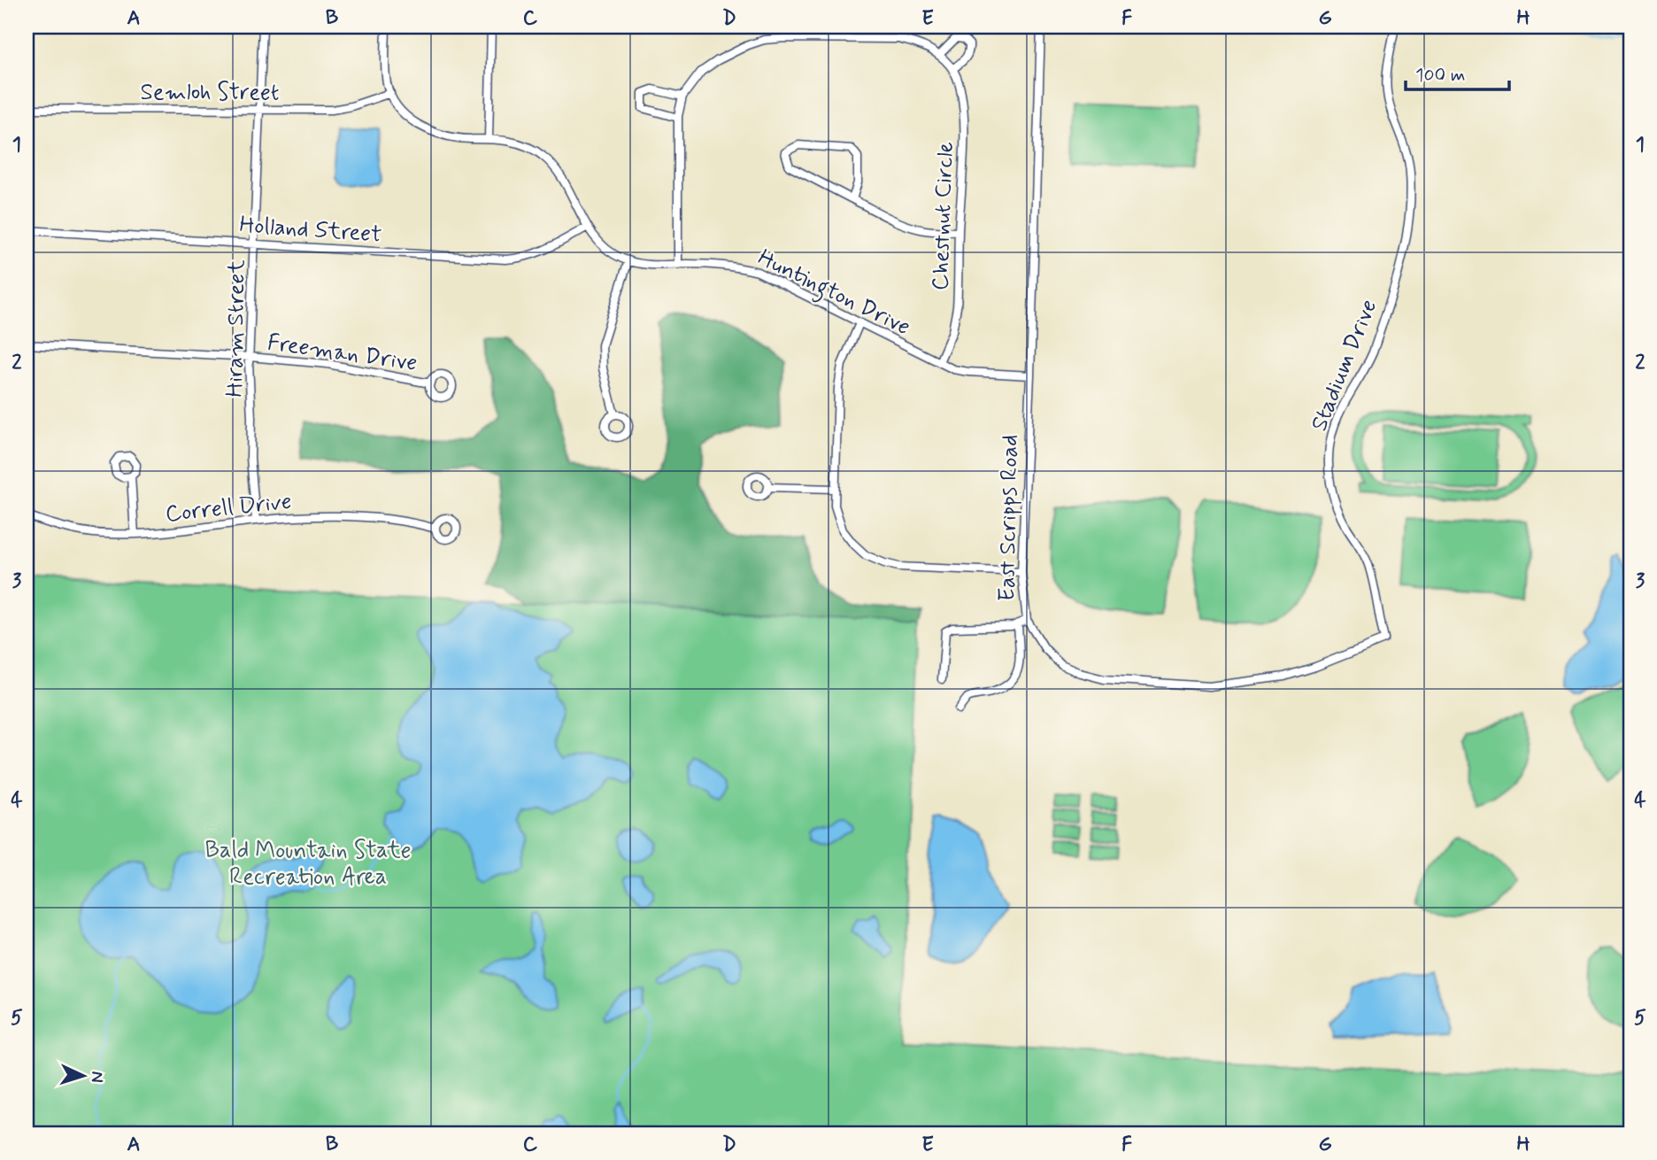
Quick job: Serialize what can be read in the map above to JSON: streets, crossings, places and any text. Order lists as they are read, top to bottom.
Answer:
{
  "streets": {
    "street": [
      "Semloh Street",
      "Chestnut Circle",
      "Holland Street",
      "Huntington Drive",
      "Hiram Street",
      "Freeman Drive",
      "Stadium Drive",
      "Correll Drive",
      "East Scripps Road"
    ]
  },
  "crossings": [
    ["Semloh Street", "Huntington Drive"],
    ["Semloh Street", "Hiram Street"],
    ["Chestnut Circle", "Huntington Drive"],
    ["Holland Street", "Huntington Drive"],
    ["Holland Street", "Hiram Street"],
    ["Huntington Drive", "East Scripps Road"],
    ["Hiram Street", "Freeman Drive"],
    ["Hiram Street", "Correll Drive"],
    ["Stadium Drive", "East Scripps Road"]
  ],
  "parks": ["Bald Mountain State Recreation Area"],
  "scale_bar": "100 m",
  "north": "right",
  "grid": {
    "columns": [
      "A",
      "B",
      "C",
      "D",
      "E",
      "F",
      "G",
      "H"
    ],
    "rows": [
      "1",
      "2",
      "3",
      "4",
      "5"
    ]
  }
}
